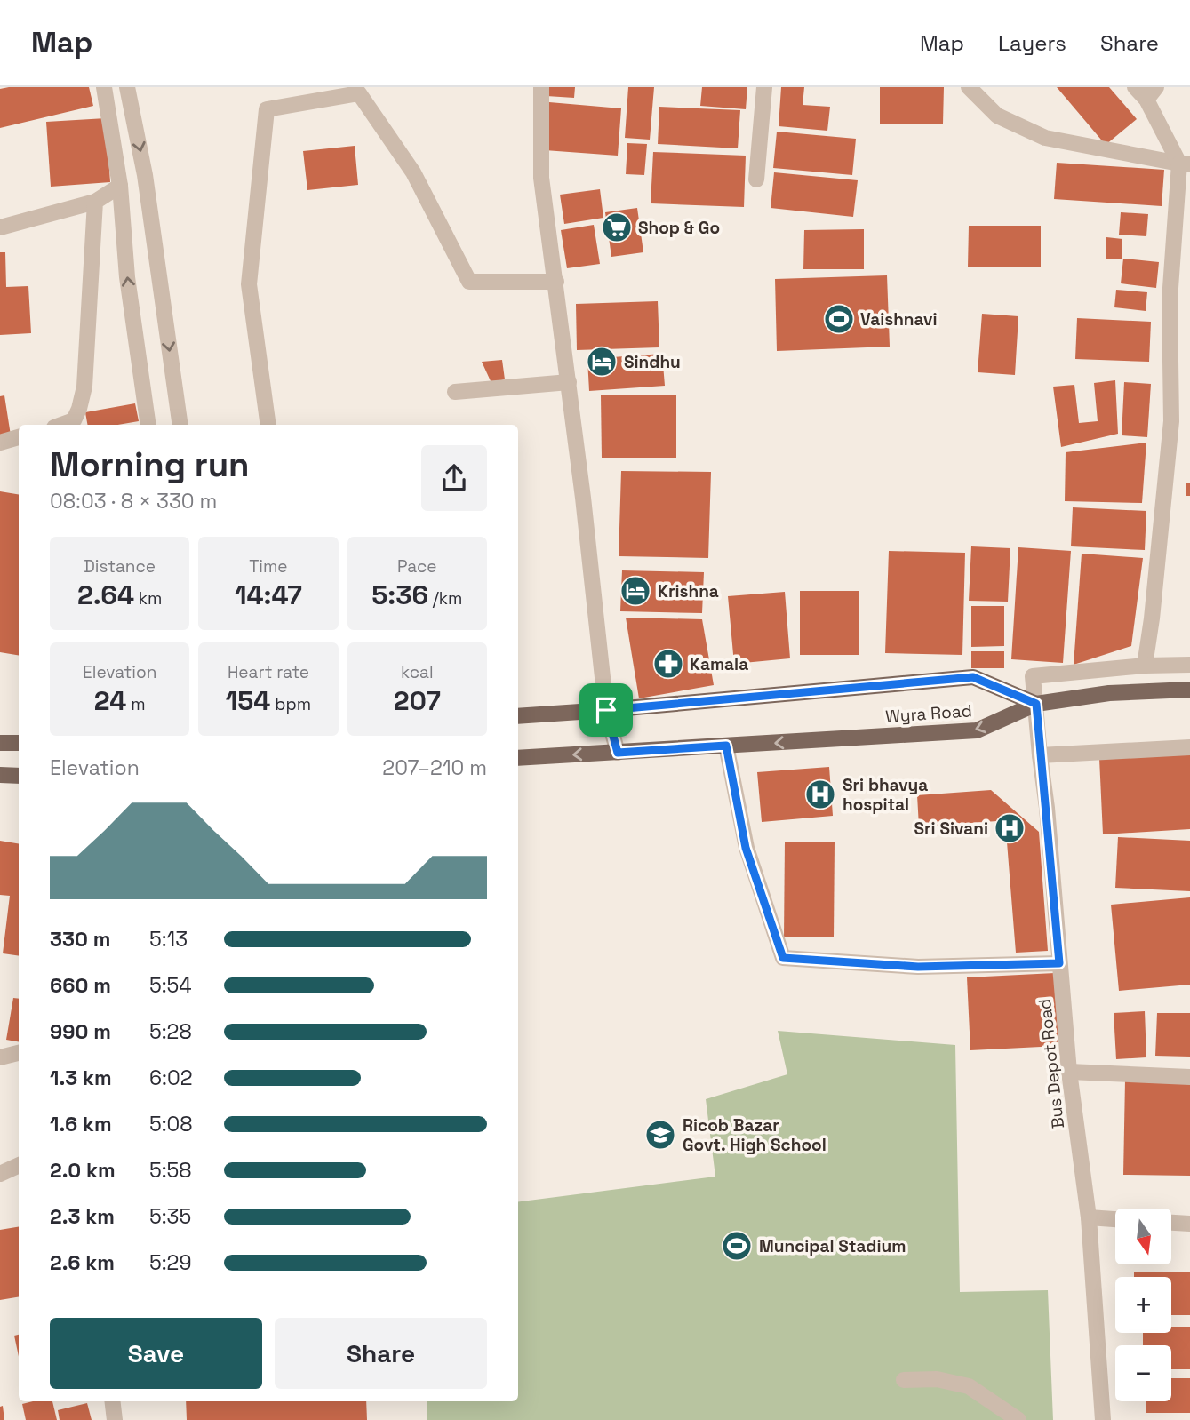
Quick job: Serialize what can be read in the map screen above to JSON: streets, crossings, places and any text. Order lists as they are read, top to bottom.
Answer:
{
  "streets": {
    "main road": ["Wyra Road"],
    "street": ["Bus Depot Road"]
  },
  "crossings": [
    ["Wyra Road", "Bus Depot Road"]
  ],
  "places": {
    "supermarket": ["Shop & Go"],
    "sports": ["Vaishnavi", "Muncipal Stadium"],
    "hotel": ["Sindhu", "Krishna"],
    "pharmacy": ["Kamala"],
    "hospital": ["Sri bhavya hospital", "Sri Sivani"],
    "school or university": ["Ricob Bazar Govt. High School"]
  },
  "north": "bottom",
  "page": {
    "header": "Map",
    "nav": ["Map", "Layers", "Share"],
    "heading": ["Morning run", "08:03 · 8 × 330 m"],
    "stats": [
      ["Distance", "2.64 km"],
      ["Time", "14:47"],
      ["Pace", "5:36 /km"],
      ["Elevation", "24 m"],
      ["Heart rate", "154 bpm"],
      ["kcal", "207"]
    ],
    "chart": ["Elevation", "207–210 m"],
    "list": [
      {
        "name": "330 m",
        "note": "5:13"
      },
      {
        "name": "660 m",
        "note": "5:54"
      },
      {
        "name": "990 m",
        "note": "5:28"
      },
      {
        "name": "1.3 km",
        "note": "6:02"
      },
      {
        "name": "1.6 km",
        "note": "5:08"
      },
      {
        "name": "2.0 km",
        "note": "5:58"
      },
      {
        "name": "2.3 km",
        "note": "5:35"
      },
      {
        "name": "2.6 km",
        "note": "5:29"
      }
    ],
    "map_buttons": ["+", "−"],
    "buttons": ["Save", "Share"]
  }
}
